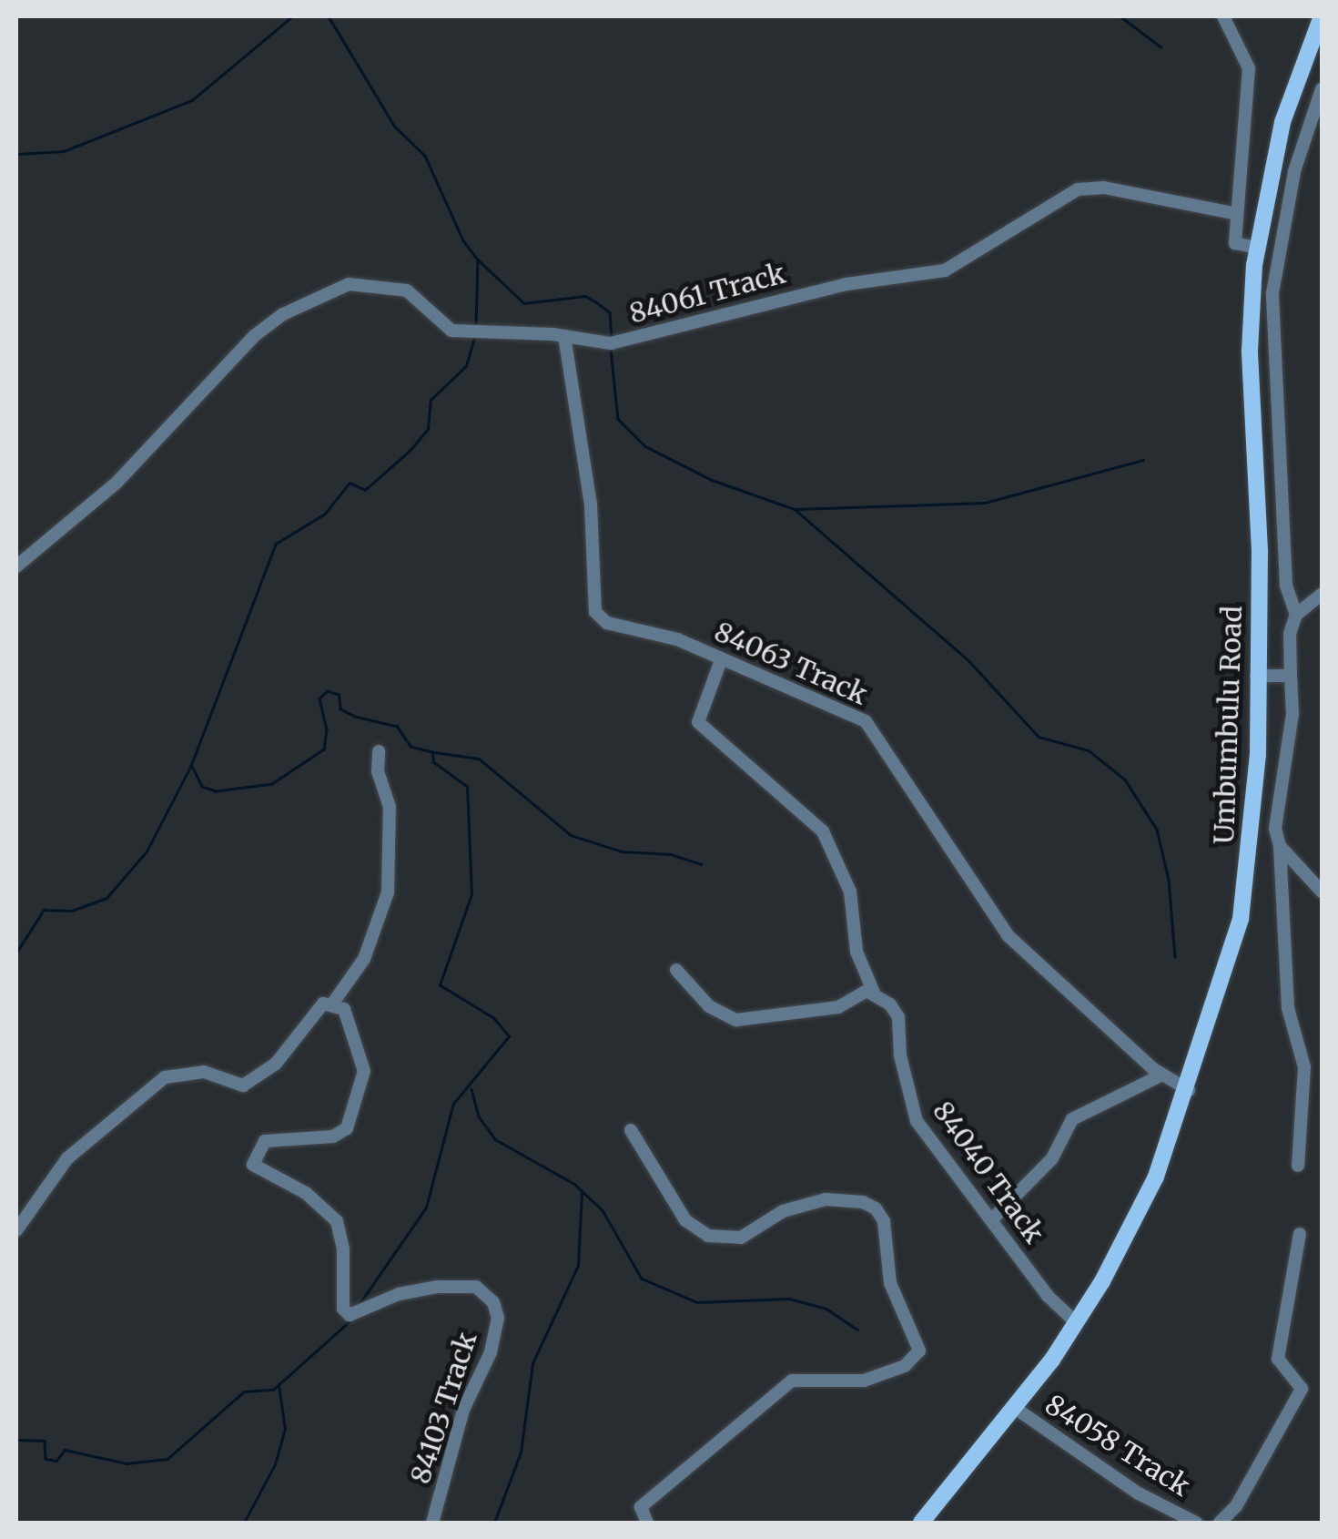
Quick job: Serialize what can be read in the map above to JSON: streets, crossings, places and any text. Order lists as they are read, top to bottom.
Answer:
{
  "streets": {
    "main road": ["Umbumbulu Road"],
    "street": [
      "84061 Track",
      "84063 Track",
      "84040 Track",
      "84103 Track",
      "84058 Track"
    ]
  },
  "crossings": [
    ["84061 Track", "84063 Track"],
    ["84063 Track", "Umbumbulu Road"],
    ["84063 Track", "84040 Track"],
    ["Umbumbulu Road", "84040 Track"],
    ["Umbumbulu Road", "84058 Track"]
  ]
}
